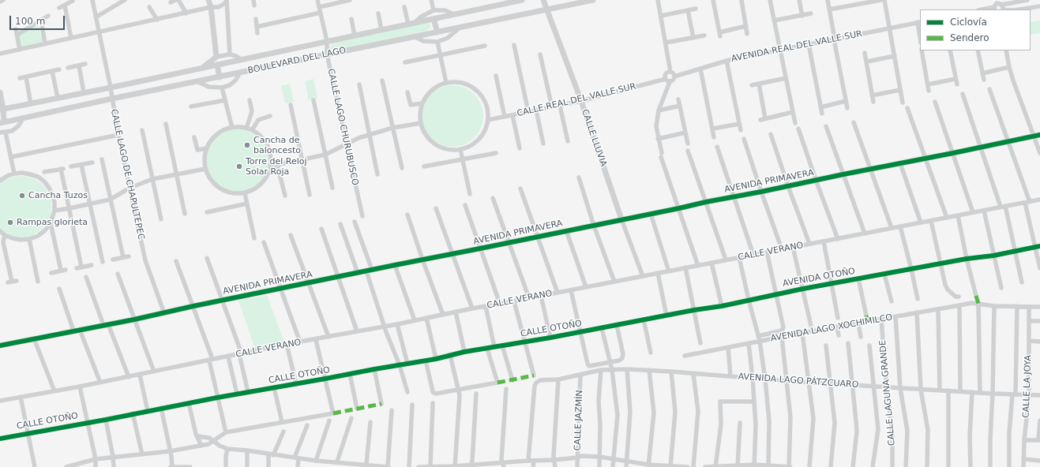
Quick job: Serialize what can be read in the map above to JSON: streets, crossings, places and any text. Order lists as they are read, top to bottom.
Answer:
{
  "streets": {
    "street": [
      "AVENIDA REAL DEL VALLE SUR",
      "BOULEVARD DEL LAGO",
      "CALLE REAL DEL VALLE SUR",
      "CALLE LAGO CHURUBUSCO",
      "CALLE LLUVIA",
      "CALLE LAGO DE CHAPULTEPEC",
      "AVENIDA PRIMAVERA",
      "CALLE VERANO",
      "AVENIDA OTOÑO",
      "AVENIDA LAGO XOCHIMILCO",
      "CALLE OTOÑO",
      "AVENIDA LAGO PÁTZCUARO",
      "CALLE LA JOYA",
      "CALLE LAGUNA GRANDE",
      "CALLE JAZMÍN"
    ]
  },
  "crossings": [
    ["AVENIDA REAL DEL VALLE SUR", "CALLE REAL DEL VALLE SUR"],
    ["BOULEVARD DEL LAGO", "CALLE LAGO CHURUBUSCO"],
    ["BOULEVARD DEL LAGO", "CALLE LLUVIA"],
    ["BOULEVARD DEL LAGO", "CALLE LAGO DE CHAPULTEPEC"],
    ["CALLE REAL DEL VALLE SUR", "CALLE LLUVIA"],
    ["CALLE LLUVIA", "AVENIDA PRIMAVERA"],
    ["CALLE LLUVIA", "CALLE VERANO"],
    ["CALLE LAGO DE CHAPULTEPEC", "AVENIDA PRIMAVERA"],
    ["AVENIDA OTOÑO", "CALLE OTOÑO"],
    ["AVENIDA LAGO XOCHIMILCO", "CALLE LA JOYA"],
    ["AVENIDA LAGO XOCHIMILCO", "CALLE LAGUNA GRANDE"],
    ["AVENIDA LAGO PÁTZCUARO", "CALLE LA JOYA"],
    ["AVENIDA LAGO PÁTZCUARO", "CALLE LAGUNA GRANDE"],
    ["AVENIDA LAGO PÁTZCUARO", "CALLE JAZMÍN"]
  ],
  "places": [
    "Cancha de baloncesto",
    "Torre del Reloj Solar Roja",
    "Cancha Tuzos",
    "Rampas glorieta"
  ],
  "legend": ["Ciclovía", "Sendero"],
  "scale_bar": "100 m"
}
